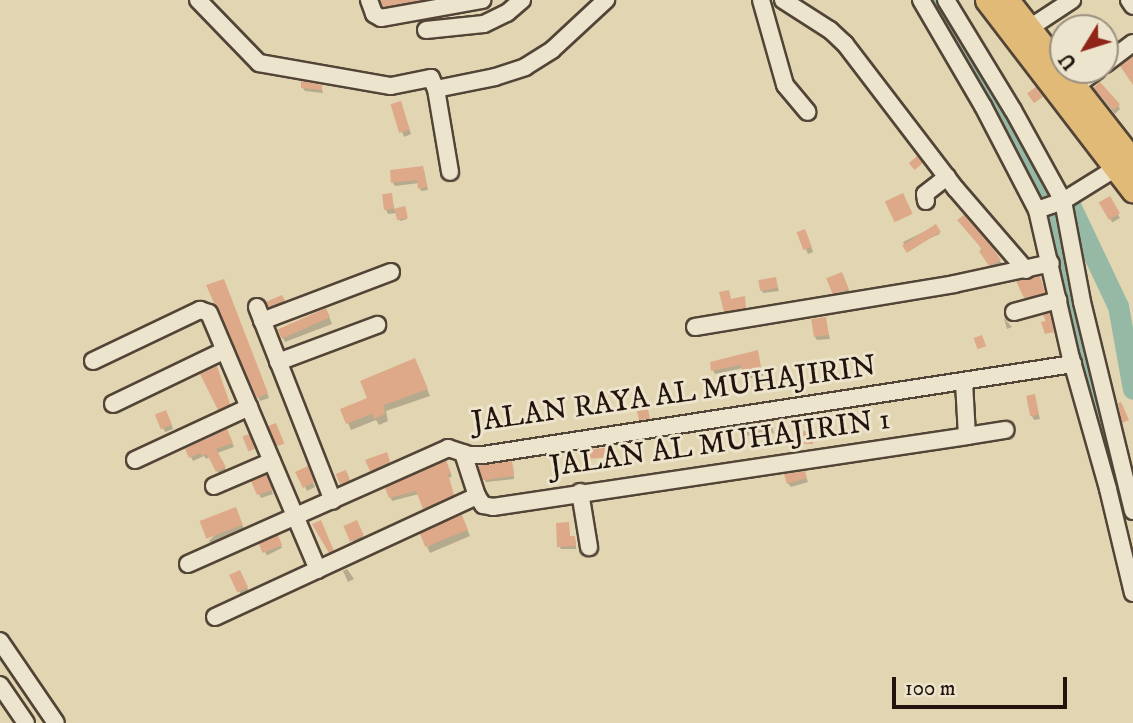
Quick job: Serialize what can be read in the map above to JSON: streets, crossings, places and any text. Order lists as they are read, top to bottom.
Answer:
{
  "streets": {
    "street": ["JALAN RAYA AL MUHAJIRIN", "JALAN AL MUHAJIRIN 1"]
  },
  "scale_bar": "100 m",
  "north": "bottom left"
}
